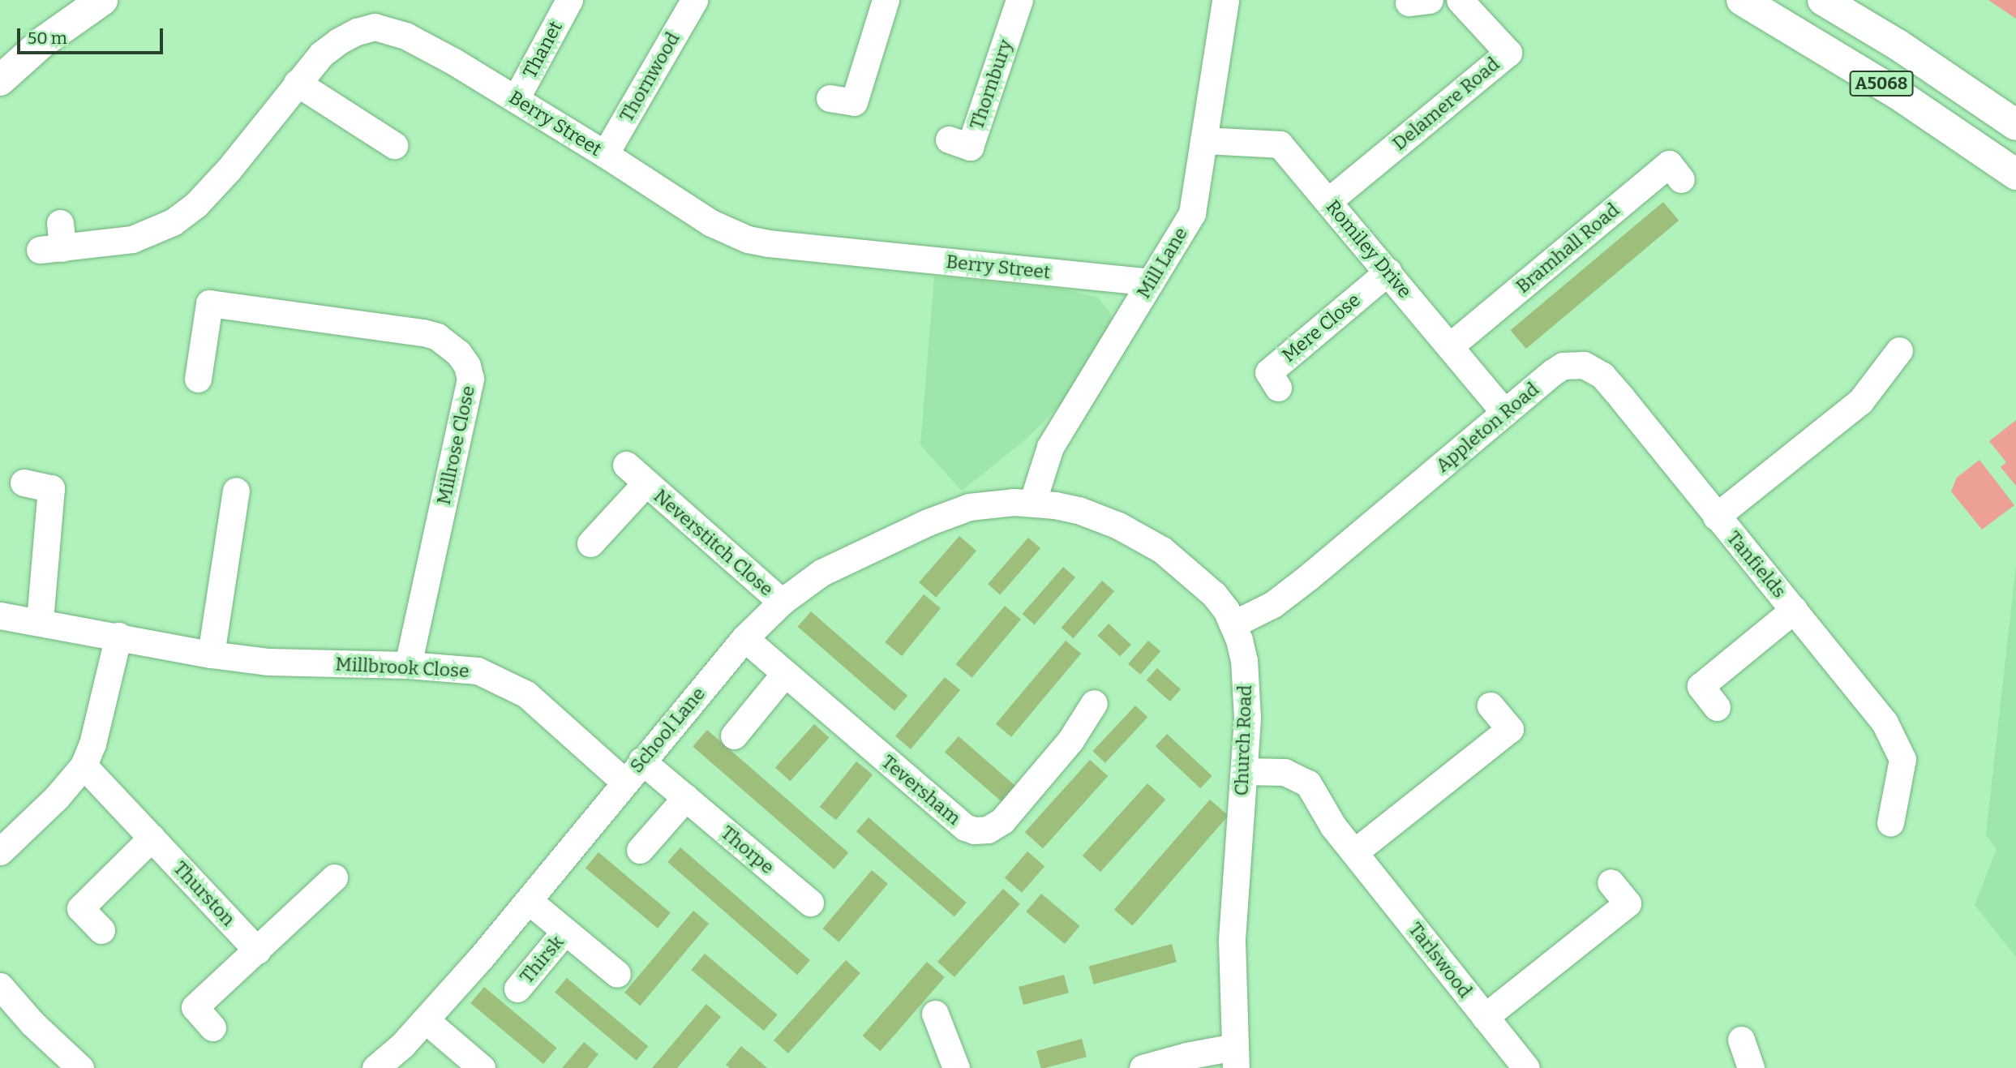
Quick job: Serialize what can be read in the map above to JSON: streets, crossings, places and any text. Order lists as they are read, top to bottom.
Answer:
{
  "streets": {
    "main road": ["A5068"],
    "street": [
      "Thanet",
      "Thornwood",
      "Thornbury",
      "Delamere Road",
      "Berry Street",
      "Bramhall Road",
      "Romiley Drive",
      "Mill Lane",
      "Mere Close",
      "Appleton Road",
      "Millrose Close",
      "Neverstitch Close",
      "Tanfields",
      "Millbrook Close",
      "School Lane",
      "Church Road",
      "Teversham",
      "Thorpe",
      "Thurston",
      "Thirsk",
      "Tarlswood"
    ]
  },
  "crossings": [
    ["Thanet", "Berry Street"],
    ["Thornwood", "Berry Street"],
    ["Delamere Road", "Romiley Drive"],
    ["Berry Street", "Mill Lane"],
    ["Bramhall Road", "Romiley Drive"],
    ["Romiley Drive", "Mill Lane"],
    ["Romiley Drive", "Mere Close"],
    ["Romiley Drive", "Appleton Road"],
    ["Mill Lane", "School Lane"],
    ["Mill Lane", "Church Road"],
    ["Appleton Road", "Tanfields"],
    ["Appleton Road", "Church Road"],
    ["Millrose Close", "Millbrook Close"],
    ["Neverstitch Close", "School Lane"],
    ["Millbrook Close", "School Lane"],
    ["School Lane", "Church Road"],
    ["School Lane", "Teversham"],
    ["School Lane", "Thorpe"],
    ["School Lane", "Thirsk"],
    ["Church Road", "Tarlswood"]
  ],
  "scale_bar": "50 m"
}
